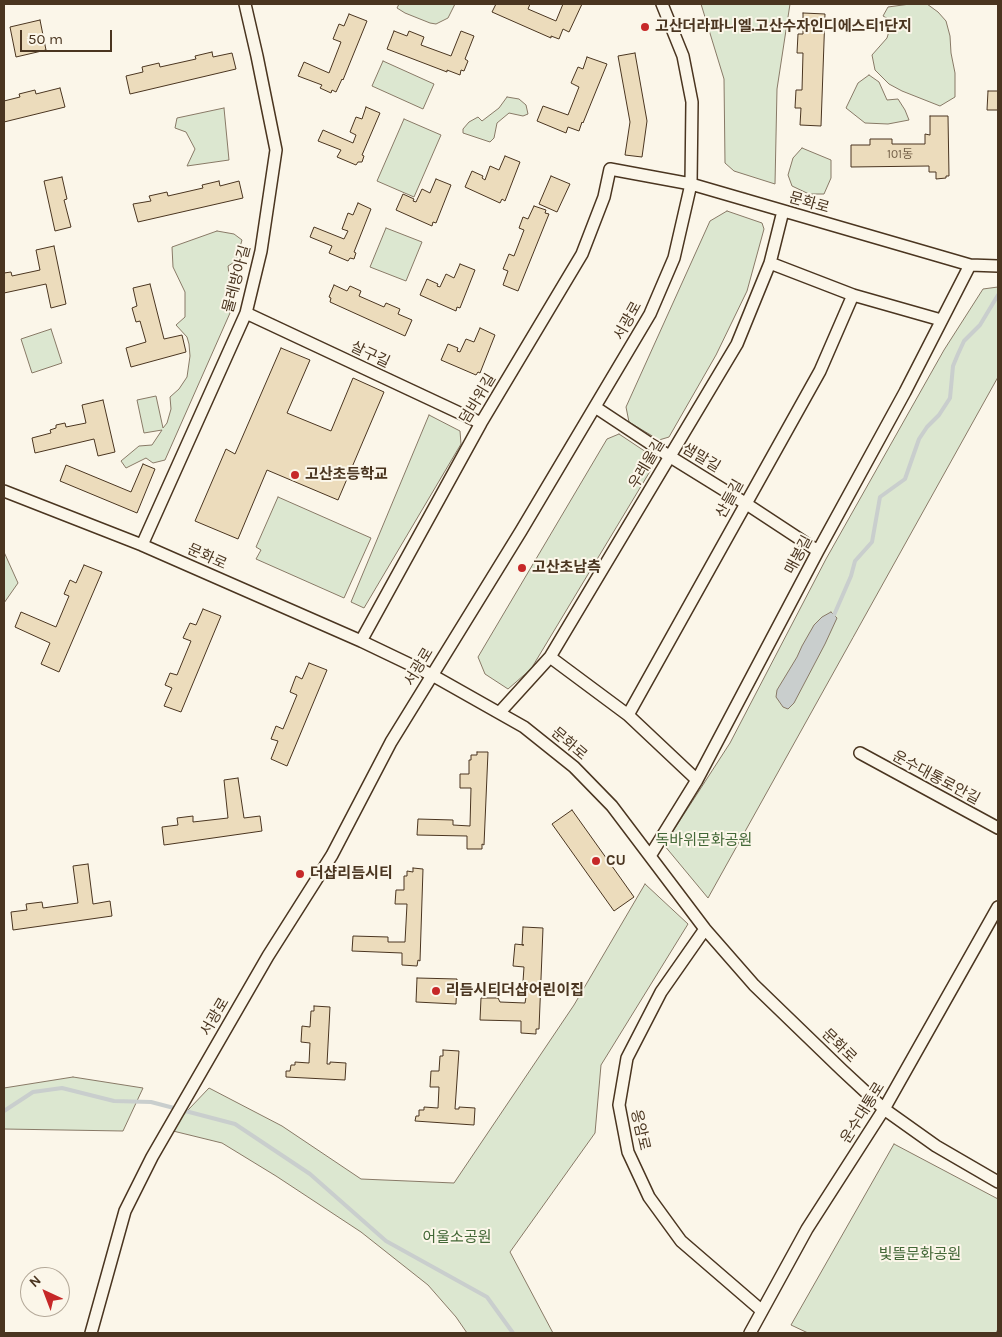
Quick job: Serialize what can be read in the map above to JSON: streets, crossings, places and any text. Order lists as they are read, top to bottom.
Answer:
{
  "streets": {
    "street": [
      "문화로",
      "물레방아길",
      "서광로",
      "살구길",
      "덤바위길",
      "샘말길",
      "우레울길",
      "산들길",
      "매봉길",
      "운수대통로안길",
      "운수대통로",
      "옹암로"
    ]
  },
  "crossings": [
    ["문화로", "물레방아길"],
    ["문화로", "서광로"],
    ["문화로", "덤바위길"],
    ["문화로", "우레울길"],
    ["문화로", "매봉길"],
    ["문화로", "운수대통로"],
    ["문화로", "옹암로"],
    ["물레방아길", "살구길"],
    ["서광로", "샘말길"],
    ["살구길", "덤바위길"],
    ["샘말길", "우레울길"],
    ["샘말길", "산들길"],
    ["샘말길", "매봉길"],
    ["운수대통로", "옹암로"]
  ],
  "parks": ["독바위문화공원", "어울소공원", "빛뜰문화공원"],
  "places": [
    "고산더라파니엘.고산수자인디에스티1단지",
    "고산초등학교",
    "고산초남측",
    "CU",
    "더샵리듬시티",
    "리듬시티더샵어린이집"
  ],
  "house_numbers": ["101동"],
  "scale_bar": "50 m",
  "north": "top left"
}
